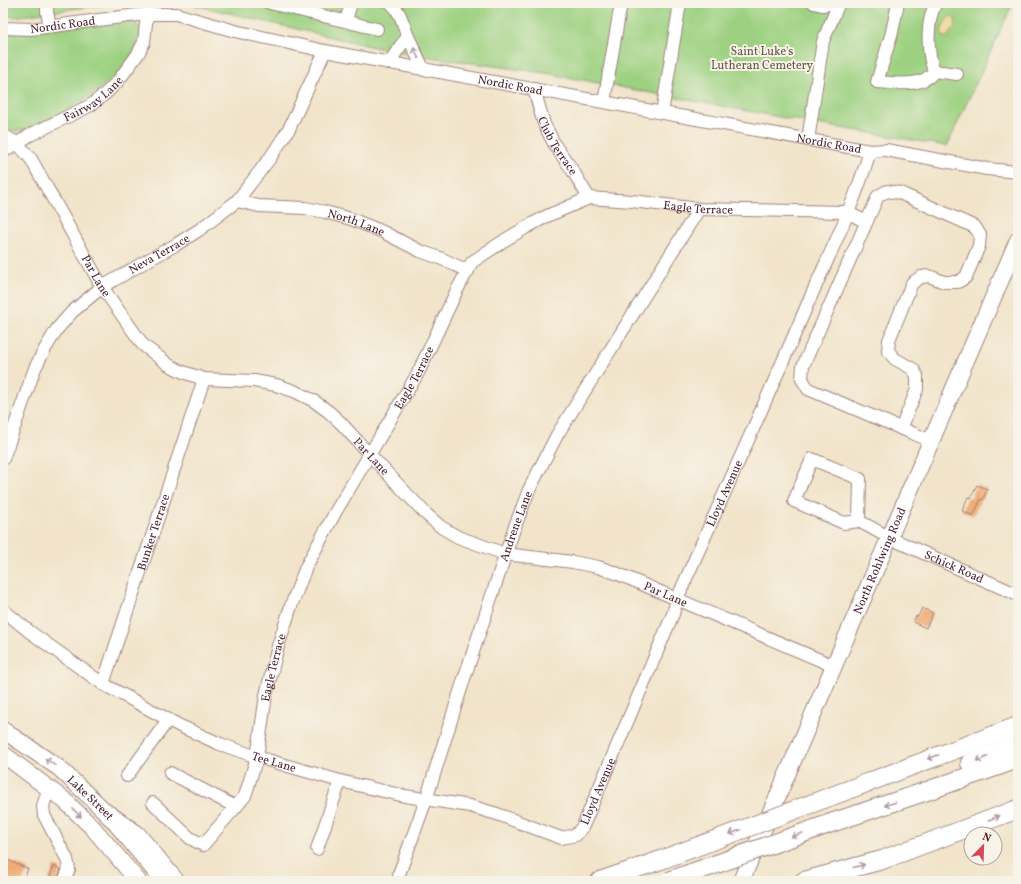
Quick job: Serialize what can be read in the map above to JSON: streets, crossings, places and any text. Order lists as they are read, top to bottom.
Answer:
{
  "streets": {
    "main road": ["North Rohlwing Road", "Lake Street"],
    "street": [
      "Nordic Road",
      "Fairway Lane",
      "Club Terrace",
      "Eagle Terrace",
      "North Lane",
      "Neva Terrace",
      "Par Lane",
      "Lloyd Avenue",
      "Andrene Lane",
      "Bunker Terrace",
      "Schick Road",
      "Tee Lane"
    ]
  },
  "crossings": [
    ["Nordic Road", "Fairway Lane"],
    ["Nordic Road", "Club Terrace"],
    ["Nordic Road", "Neva Terrace"],
    ["Nordic Road", "Lloyd Avenue"],
    ["Fairway Lane", "Par Lane"],
    ["Club Terrace", "Eagle Terrace"],
    ["Eagle Terrace", "North Lane"],
    ["Eagle Terrace", "Par Lane"],
    ["Eagle Terrace", "Lloyd Avenue"],
    ["Eagle Terrace", "Andrene Lane"],
    ["Eagle Terrace", "Tee Lane"],
    ["North Lane", "Neva Terrace"],
    ["Neva Terrace", "Par Lane"],
    ["Par Lane", "Lloyd Avenue"],
    ["Par Lane", "Andrene Lane"],
    ["Par Lane", "Bunker Terrace"],
    ["Par Lane", "North Rohlwing Road"],
    ["Lloyd Avenue", "Tee Lane"],
    ["Andrene Lane", "Tee Lane"],
    ["Bunker Terrace", "Tee Lane"],
    ["North Rohlwing Road", "Schick Road"]
  ],
  "parks": ["Saint Luke's Lutheran Cemetery"],
  "north": "top right"
}
